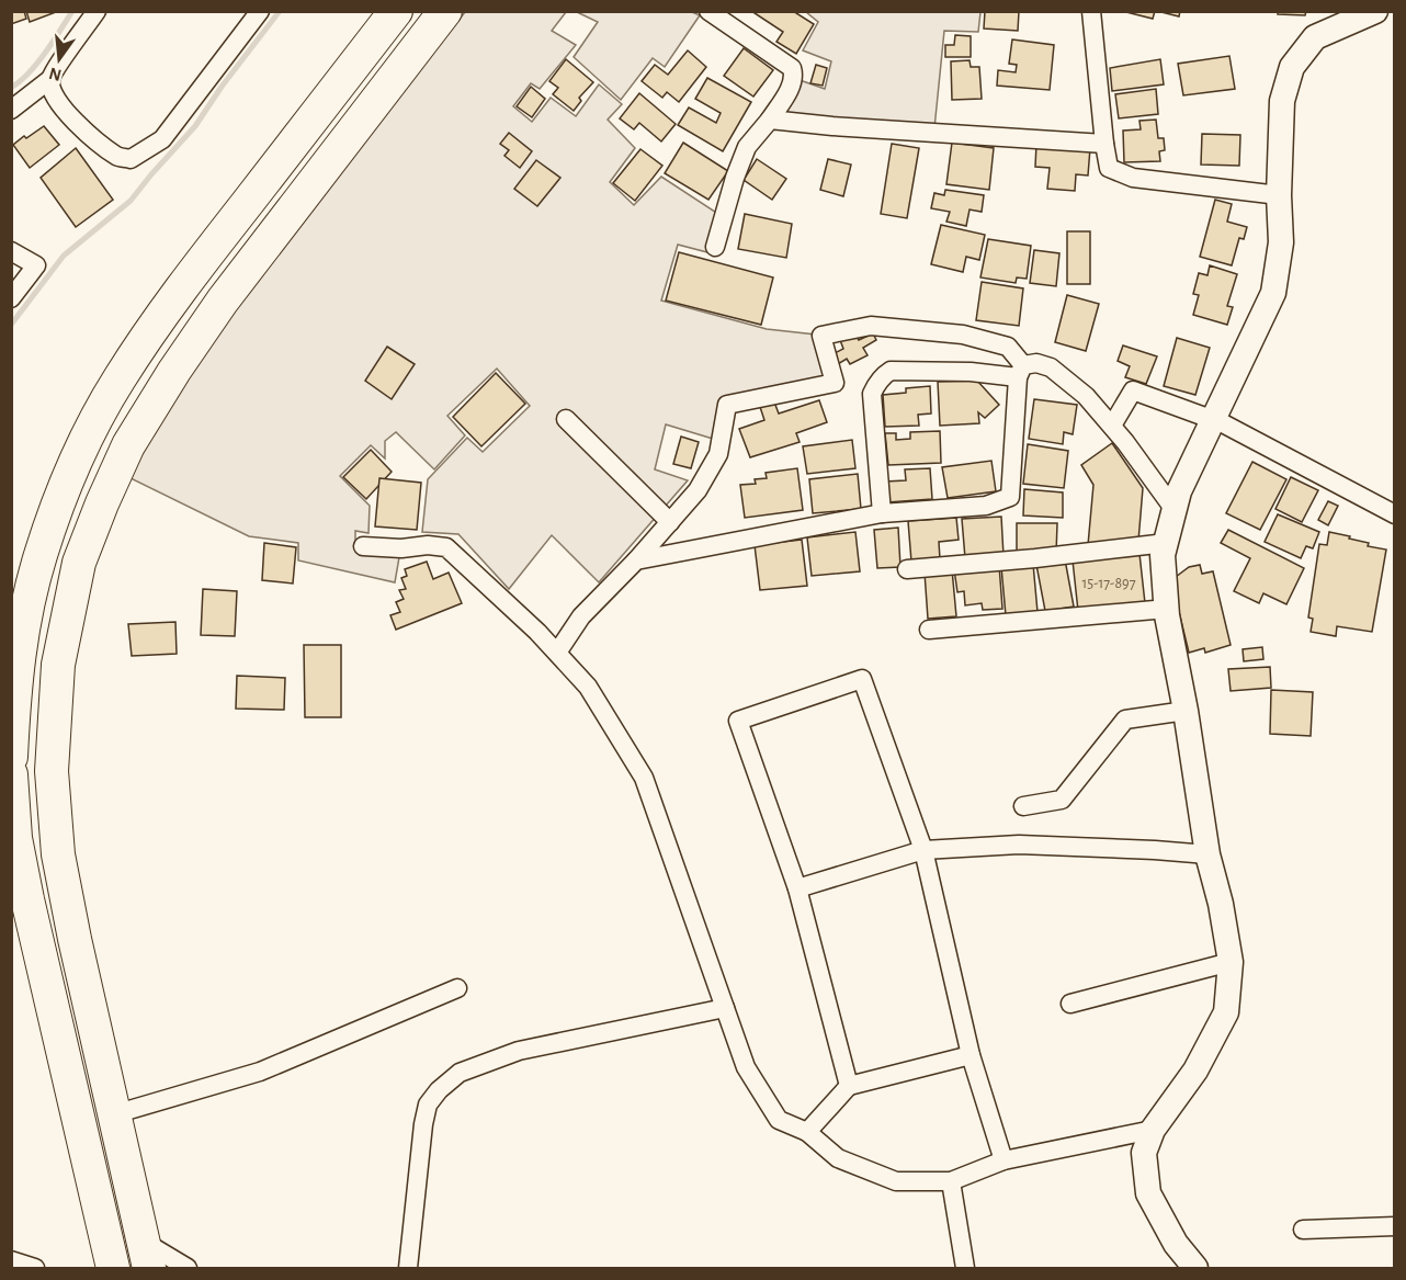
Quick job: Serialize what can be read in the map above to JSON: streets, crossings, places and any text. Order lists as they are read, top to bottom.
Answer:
{
  "house_numbers": ["15-17-897"],
  "north": "bottom"
}
